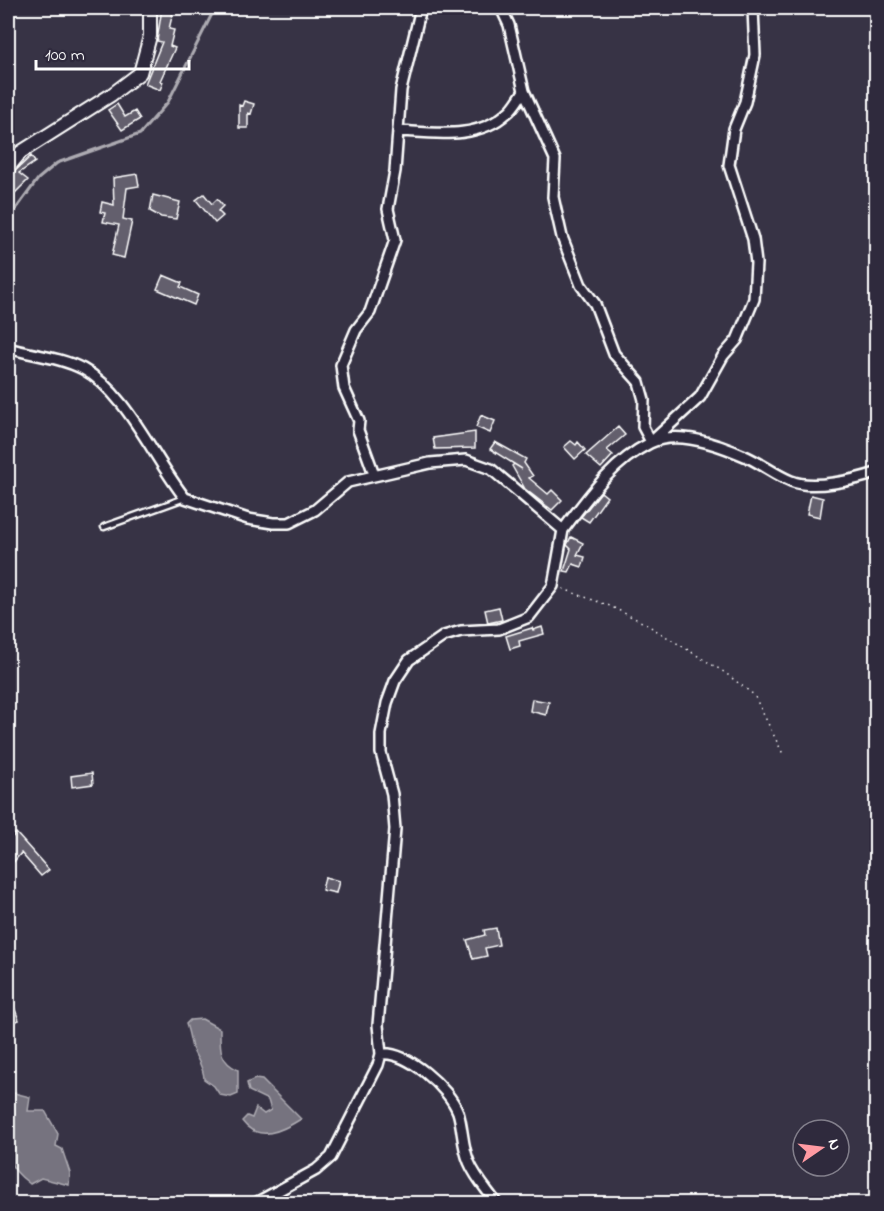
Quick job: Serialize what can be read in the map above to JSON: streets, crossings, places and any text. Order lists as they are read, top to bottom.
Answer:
{
  "scale_bar": "100 m",
  "north": "right"
}
